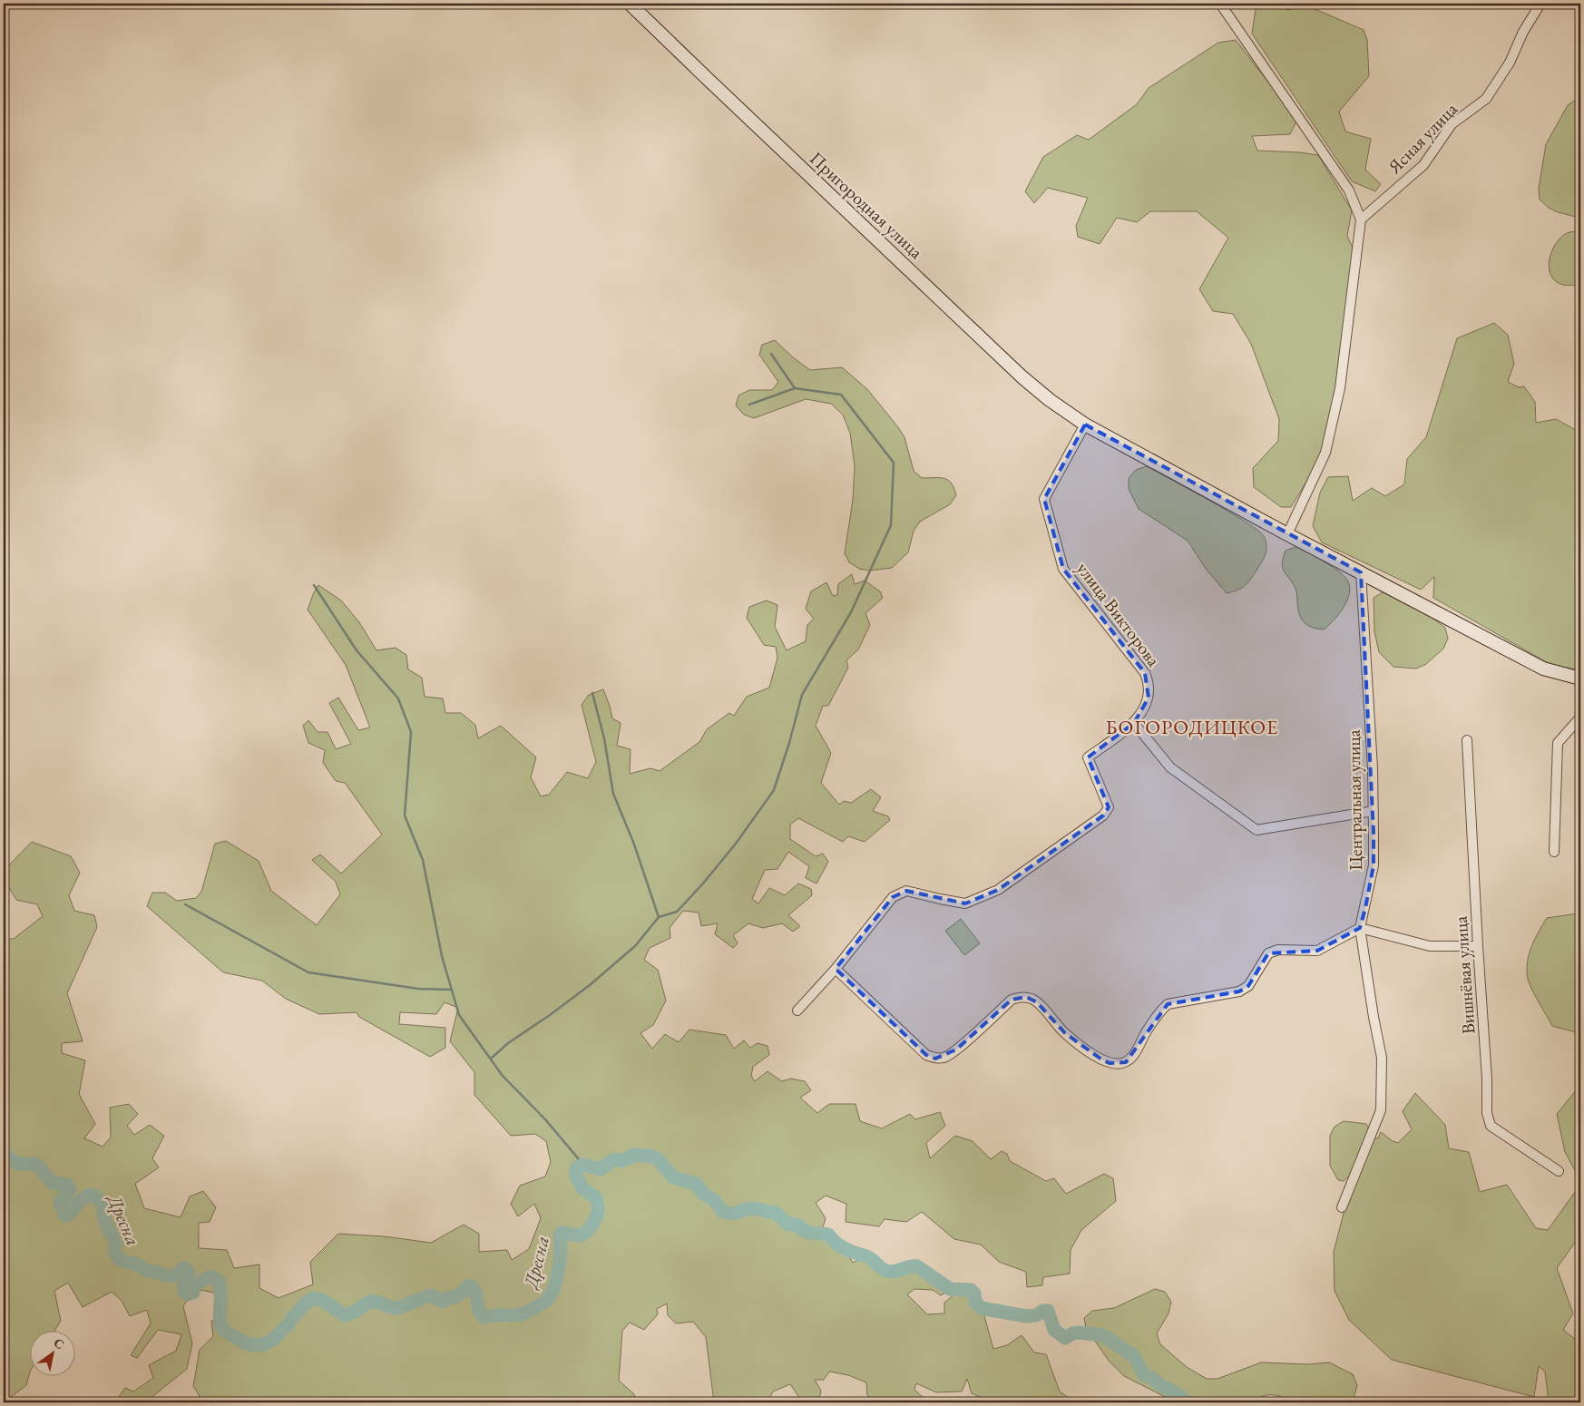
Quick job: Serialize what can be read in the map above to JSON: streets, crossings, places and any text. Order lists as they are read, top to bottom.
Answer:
{
  "streets": {
    "street": [
      "Ясная улица",
      "Пригородная улица",
      "улица Викторова",
      "Центральная улица",
      "Вишнёвая улица"
    ]
  },
  "crossings": [
    ["Пригородная улица", "улица Викторова"],
    ["Пригородная улица", "Центральная улица"]
  ],
  "districts": ["БОГОРОДИЦКОЕ"],
  "water": ["Дресна"],
  "north": "top right"
}
